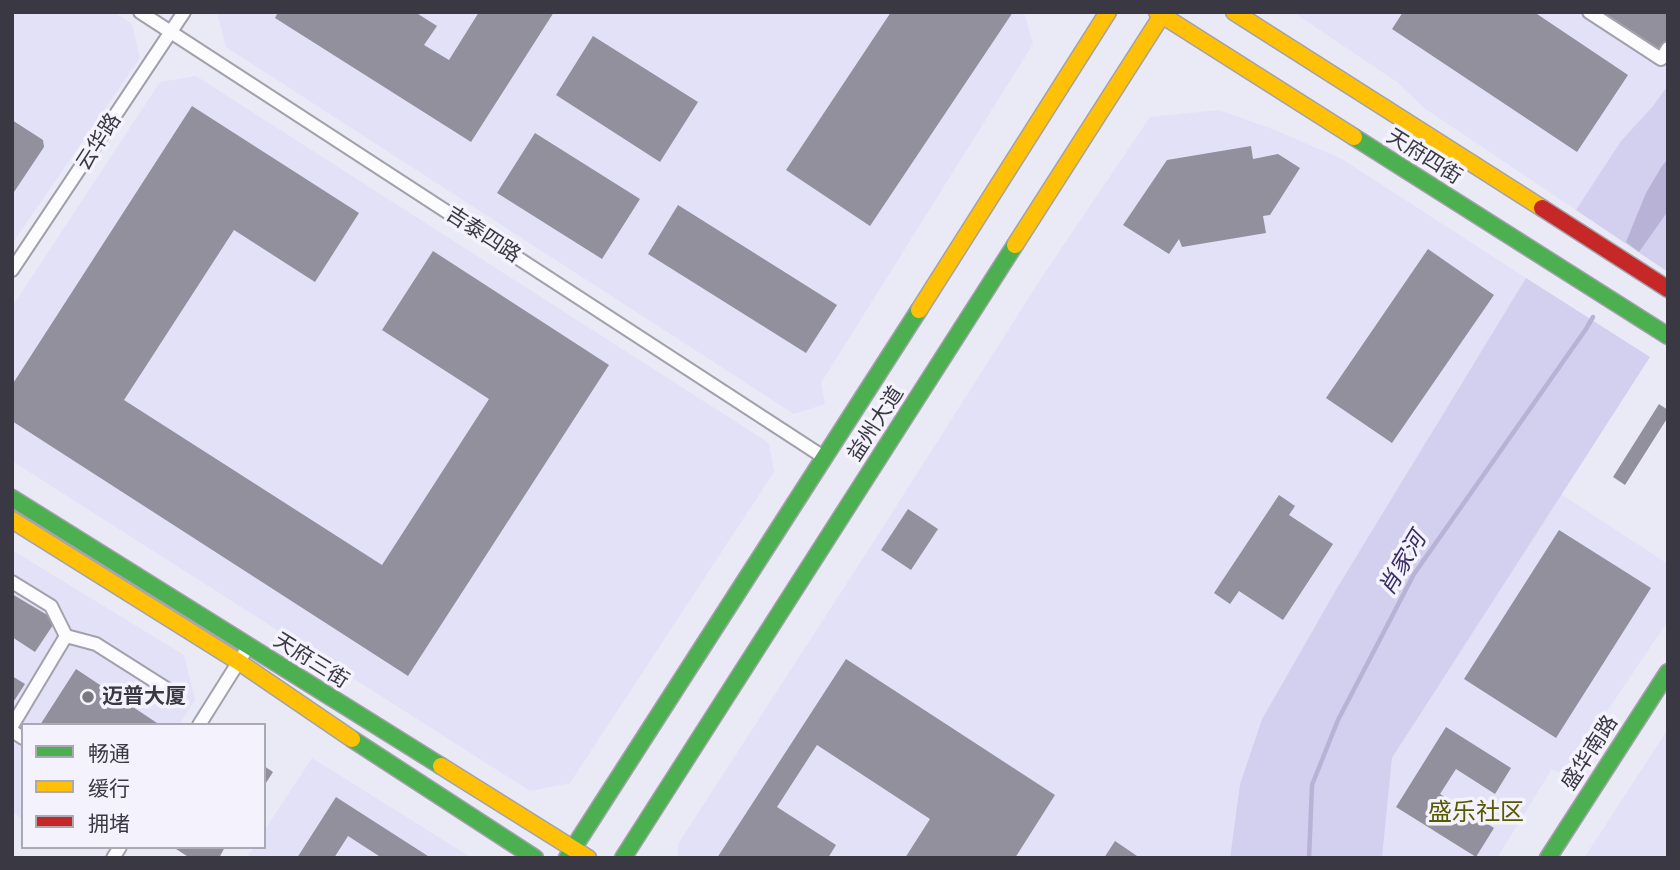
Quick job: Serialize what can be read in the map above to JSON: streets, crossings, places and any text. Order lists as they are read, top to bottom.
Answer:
{
  "streets": {
    "main road": [
      "天府四街",
      "益州大道",
      "天府三街",
      "盛华南路"
    ],
    "street": ["云华路", "吉泰四路"]
  },
  "crossings": [
    ["云华路", "吉泰四路"],
    ["天府四街", "益州大道"],
    ["吉泰四路", "益州大道"],
    ["益州大道", "天府三街"]
  ],
  "districts": ["盛乐社区"],
  "water": ["肖家河"],
  "places": ["迈普大厦"],
  "legend": ["畅通", "缓行", "拥堵"]
}
